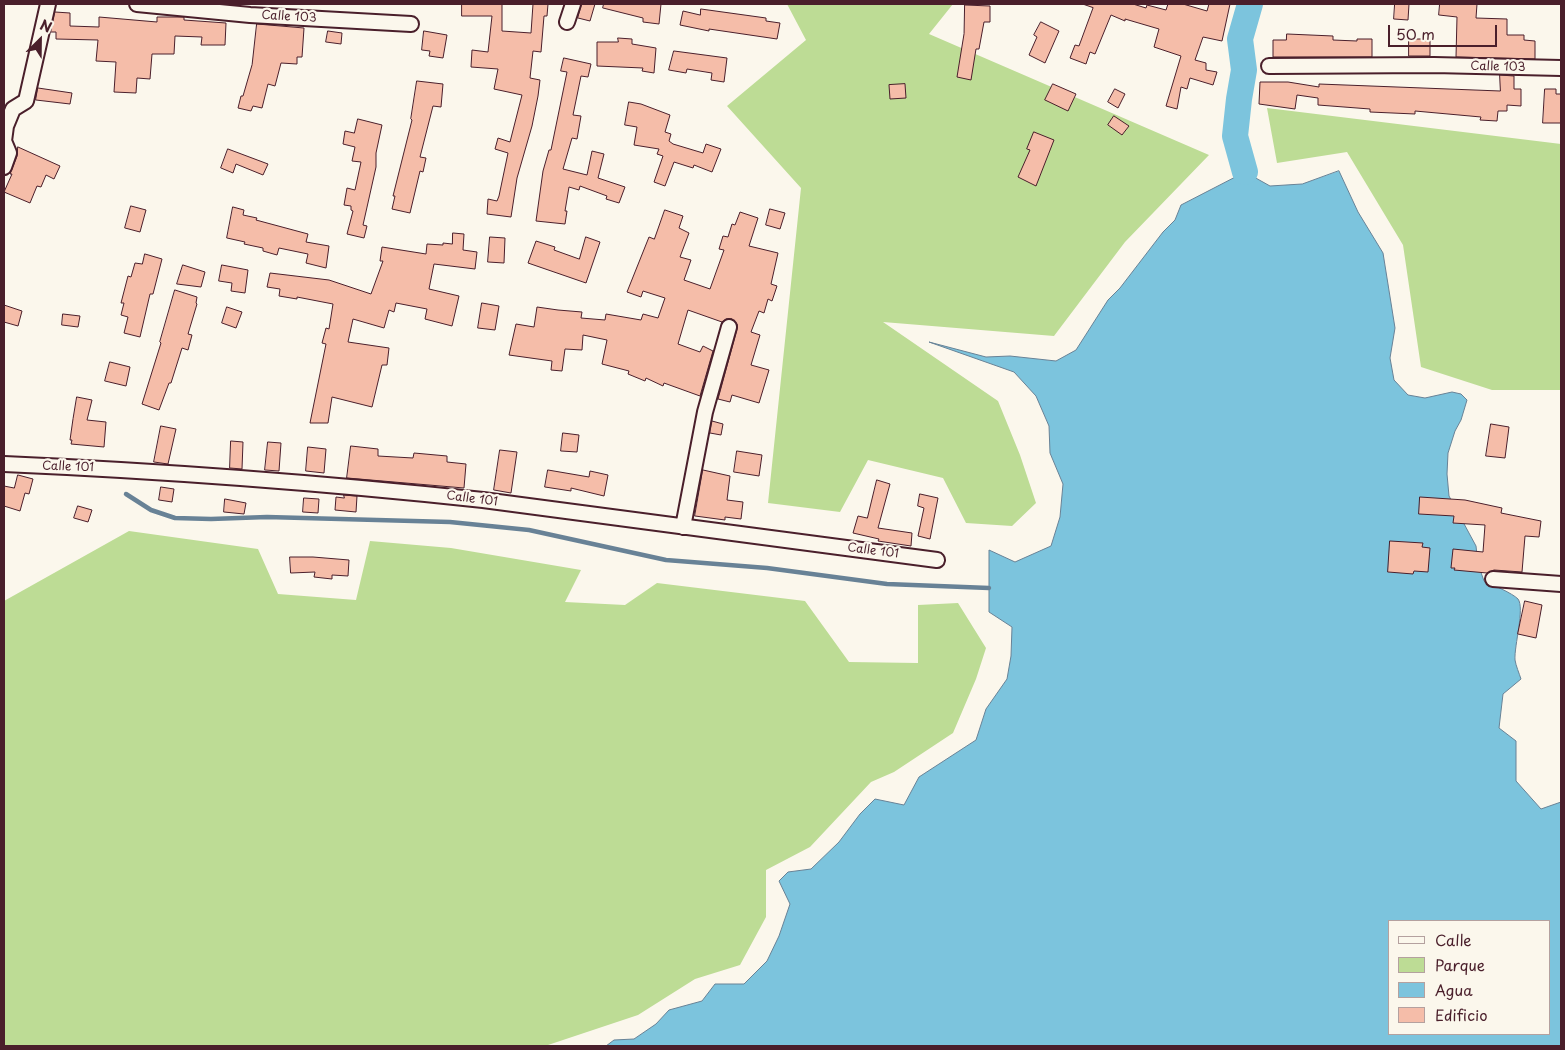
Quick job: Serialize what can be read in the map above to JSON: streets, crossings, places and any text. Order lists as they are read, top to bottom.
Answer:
{
  "streets": {
    "street": ["Calle 103", "Calle 101"]
  },
  "legend": [
    "Calle",
    "Parque",
    "Agua",
    "Edificio"
  ],
  "scale_bar": "50 m",
  "north": "top right"
}
